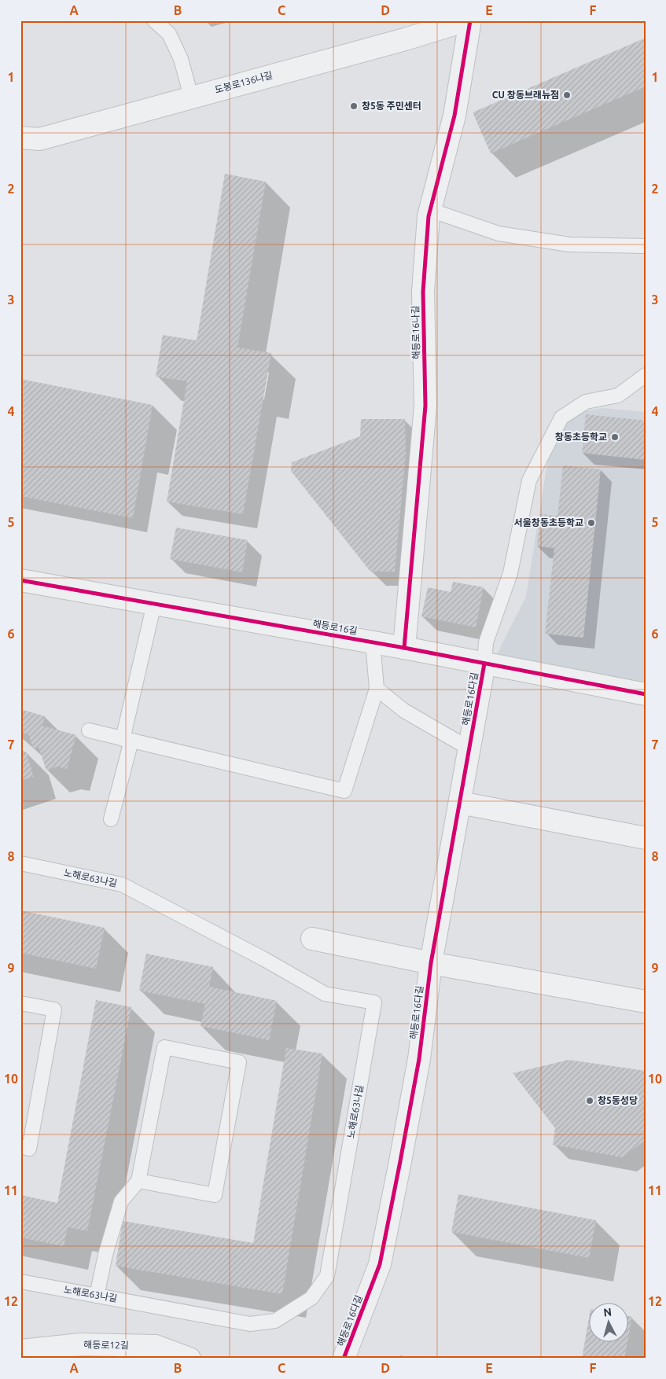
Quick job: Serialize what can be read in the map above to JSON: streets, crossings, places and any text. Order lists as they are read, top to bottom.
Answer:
{
  "streets": {
    "street": [
      "도봉로136나길",
      "해등로16나길",
      "해등로16길",
      "해등로16다길",
      "해등로12길"
    ],
    "lane": ["노해로63나길"]
  },
  "crossings": [
    ["해등로16나길", "해등로16길"],
    ["해등로16길", "해등로16다길"]
  ],
  "places": [
    "CU 창동브래뉴점",
    "창5동 주민센터",
    "창동초등학교",
    "서울창동초등학교",
    "창5동성당"
  ],
  "north": "top",
  "grid": {
    "columns": [
      "A",
      "B",
      "C",
      "D",
      "E",
      "F"
    ],
    "rows": [
      "1",
      "2",
      "3",
      "4",
      "5",
      "6",
      "7",
      "8",
      "9",
      "10",
      "11",
      "12"
    ]
  }
}
